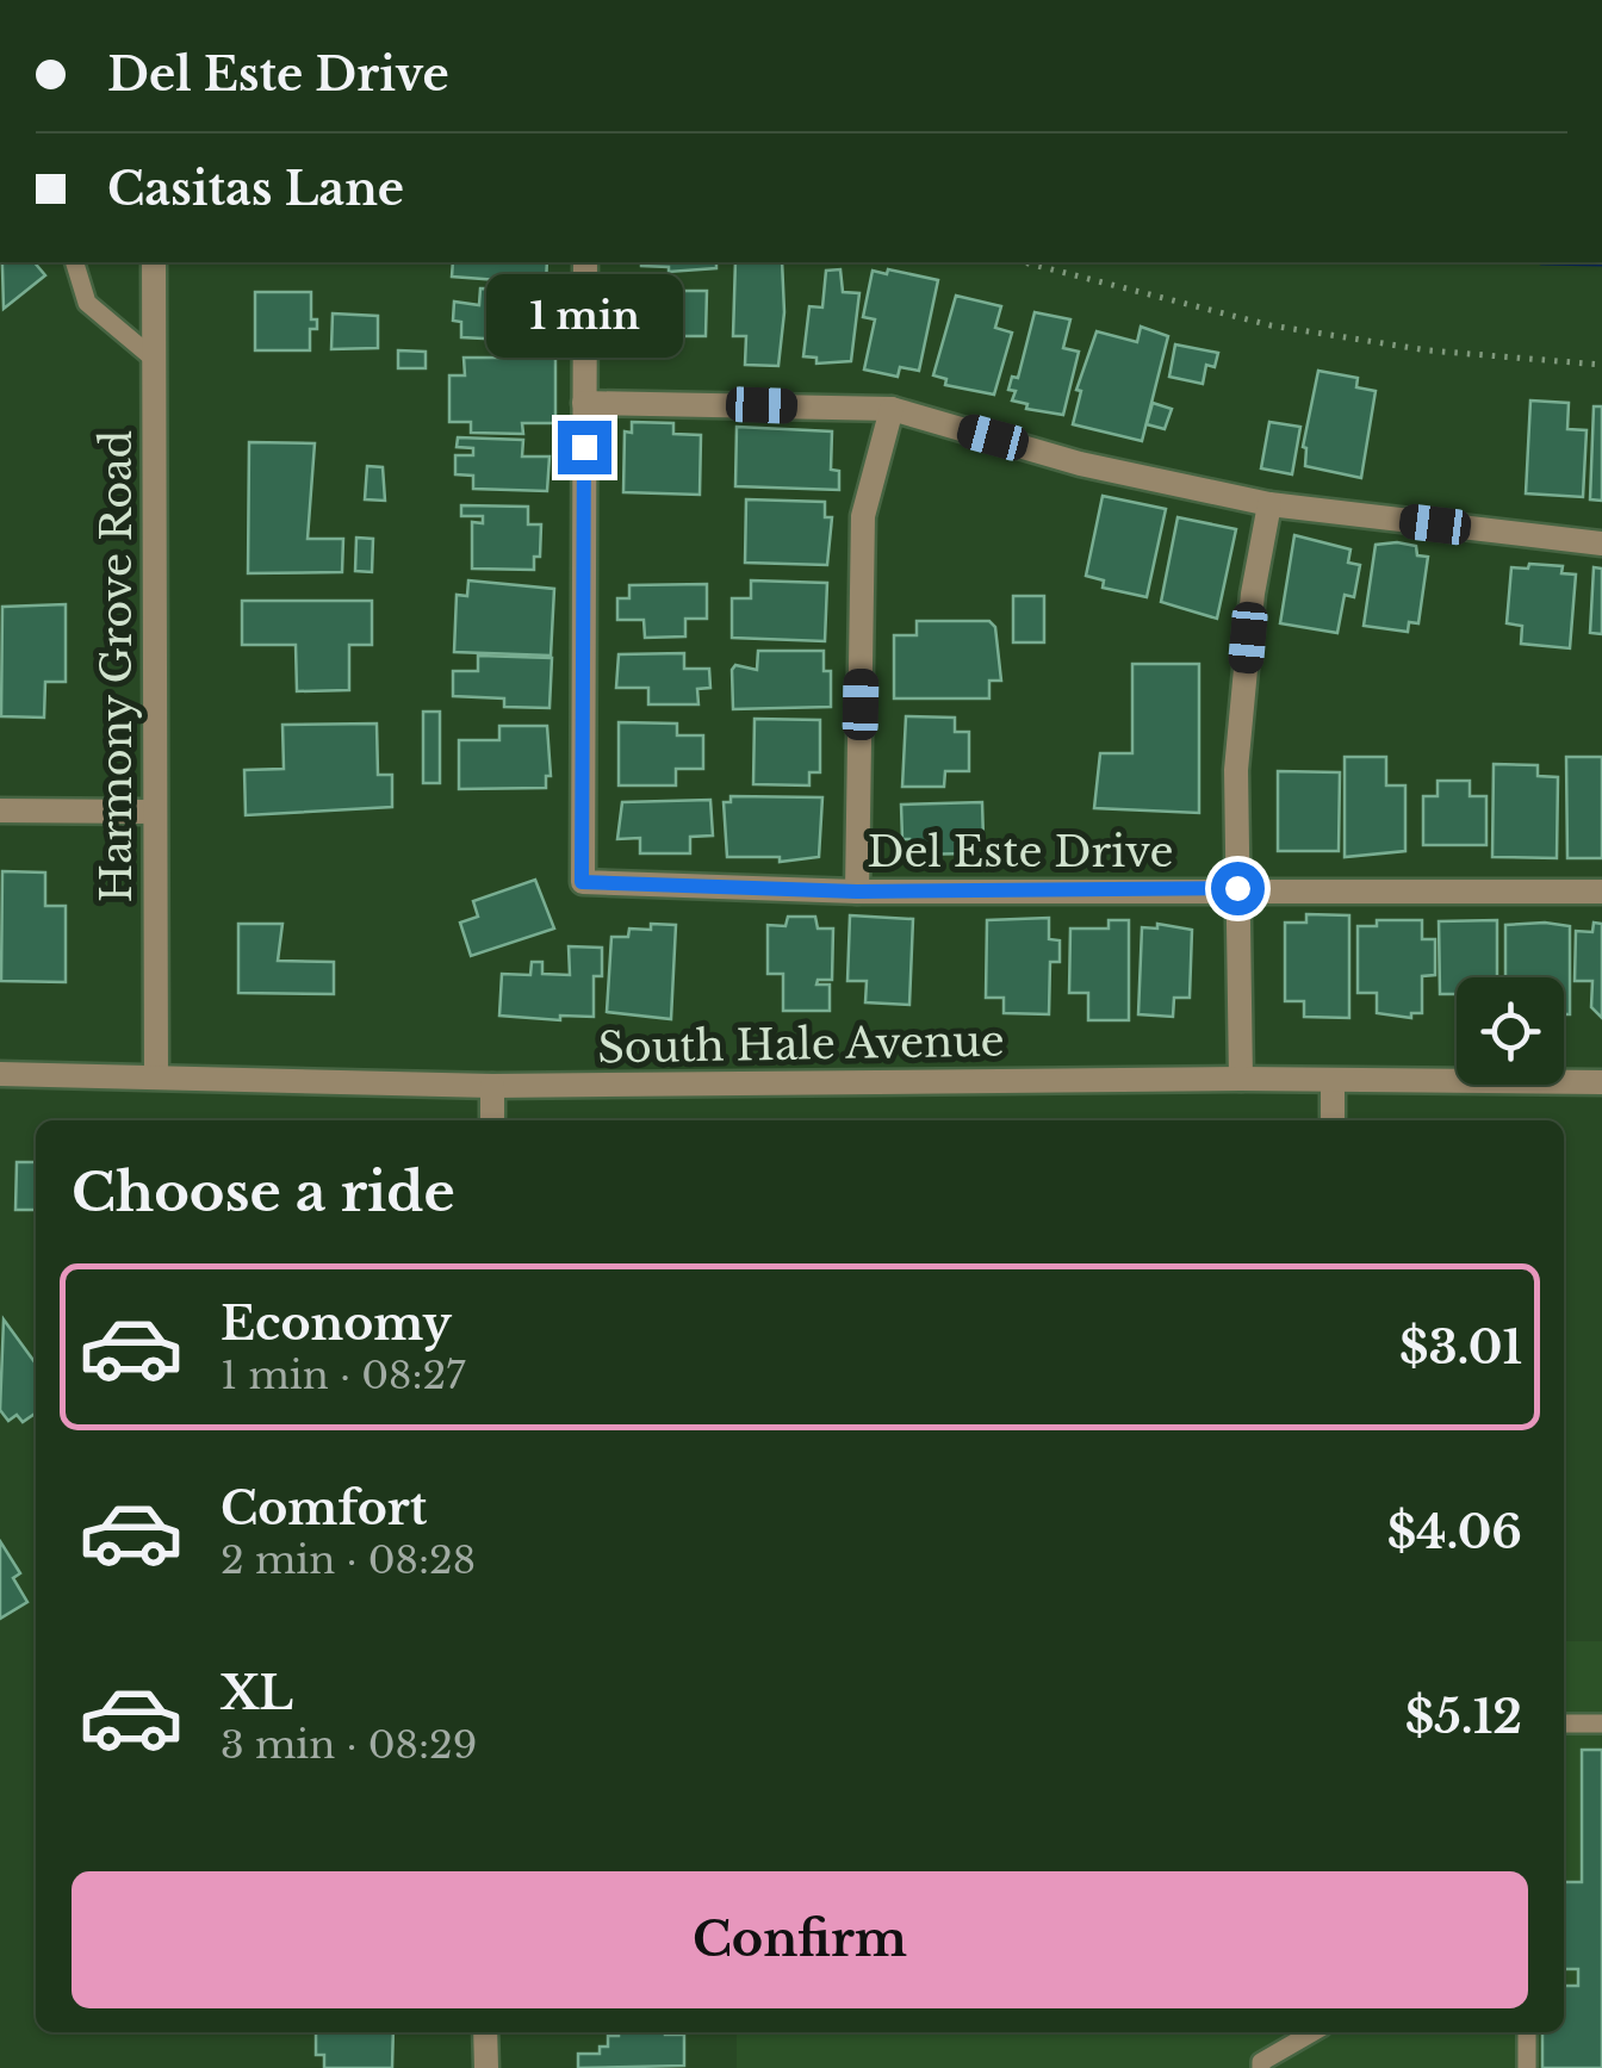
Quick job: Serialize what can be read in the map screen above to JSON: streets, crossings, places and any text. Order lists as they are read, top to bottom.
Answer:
{
  "streets": {
    "street": ["Harmony Grove Road", "Del Este Drive", "South Hale Avenue"]
  },
  "crossings": [
    ["Harmony Grove Road", "South Hale Avenue"]
  ],
  "page": {
    "banner": ["Del Este Drive", "Casitas Lane"],
    "bubble": "1 min",
    "heading": "Choose a ride",
    "list": [
      {
        "name": "Economy",
        "note": "1 min · 08:27",
        "value": "$3.01"
      },
      {
        "name": "Comfort",
        "note": "2 min · 08:28",
        "value": "$4.06"
      },
      {
        "name": "XL",
        "note": "3 min · 08:29",
        "value": "$5.12"
      }
    ],
    "buttons": "Confirm"
  }
}
